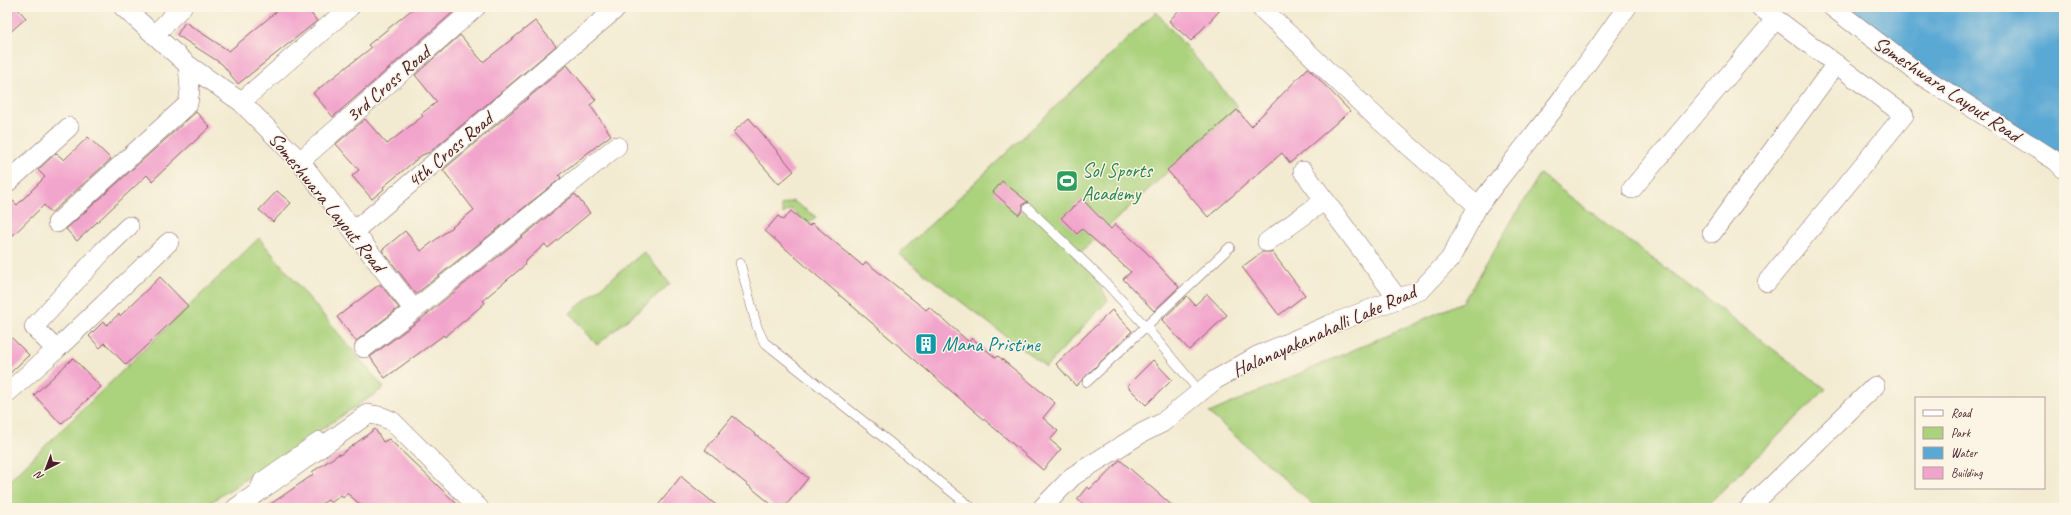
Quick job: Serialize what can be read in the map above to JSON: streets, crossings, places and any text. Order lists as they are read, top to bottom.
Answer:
{
  "streets": {
    "street": [
      "3rd Cross Road",
      "Someshwara Layout Road",
      "4th Cross Road",
      "Halanayakanahalli Lake Road"
    ]
  },
  "crossings": [
    ["3rd Cross Road", "Someshwara Layout Road"],
    ["Someshwara Layout Road", "4th Cross Road"]
  ],
  "places": {
    "sports": ["Sol Sports Academy"],
    "building": ["Mana Pristine"]
  },
  "legend": [
    "Road",
    "Park",
    "Water",
    "Building"
  ],
  "north": "bottom left"
}
